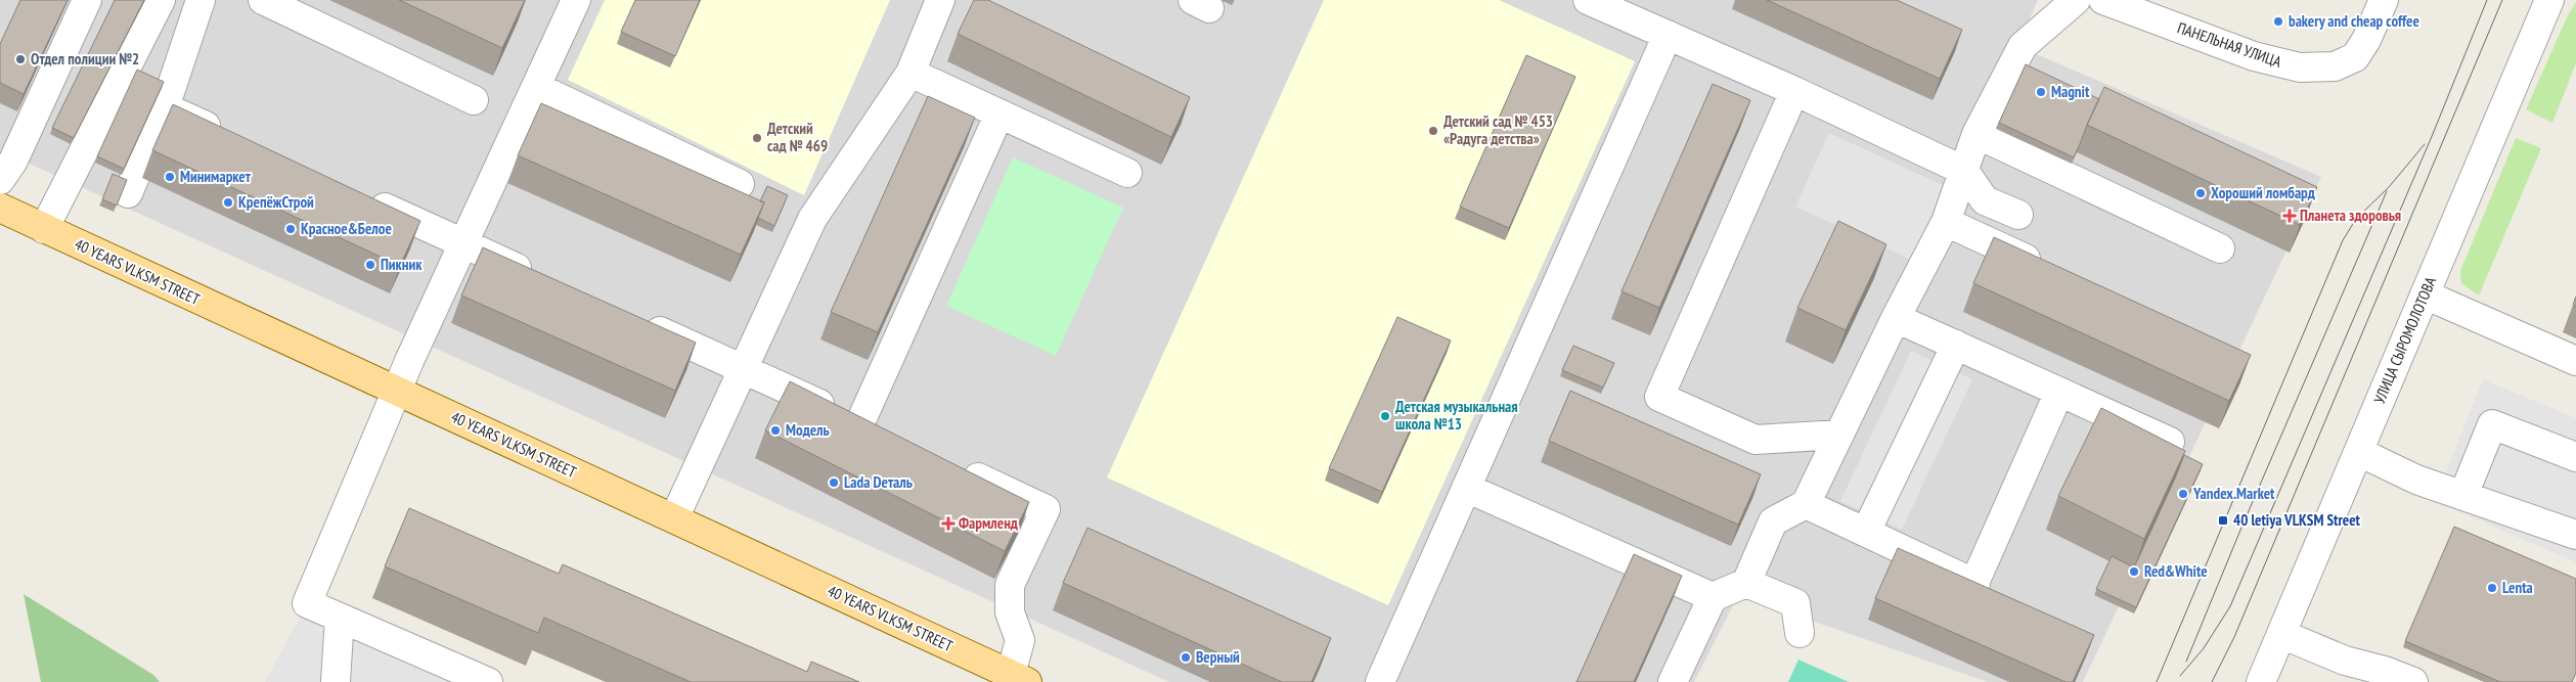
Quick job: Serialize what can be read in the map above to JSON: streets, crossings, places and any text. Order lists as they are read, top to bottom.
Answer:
{
  "streets": {
    "main road": ["40 YEARS VLKSM STREET"],
    "street": ["ПАНЕЛЬНАЯ УЛИЦА", "УЛИЦА СЫРОМОЛОТОВА"]
  },
  "places": {
    "other": [
      "bakery and cheap coffee",
      "Отдел полиции №2",
      "Magnit",
      "Детский сад № 453 «Радуга детства»",
      "Детский сад № 469",
      "Минимаркет",
      "Хороший ломбард",
      "КрепёжСтрой",
      "Красное&Белое",
      "Пикник",
      "Детская музыкальная школа №13",
      "Модель",
      "Lada Dеталь",
      "Yandex.Market",
      "Red&White",
      "Lenta",
      "Верный"
    ],
    "health": ["Планета здоровья", "Фармленд"],
    "transit": ["40 letiya VLKSM Street"]
  }
}
